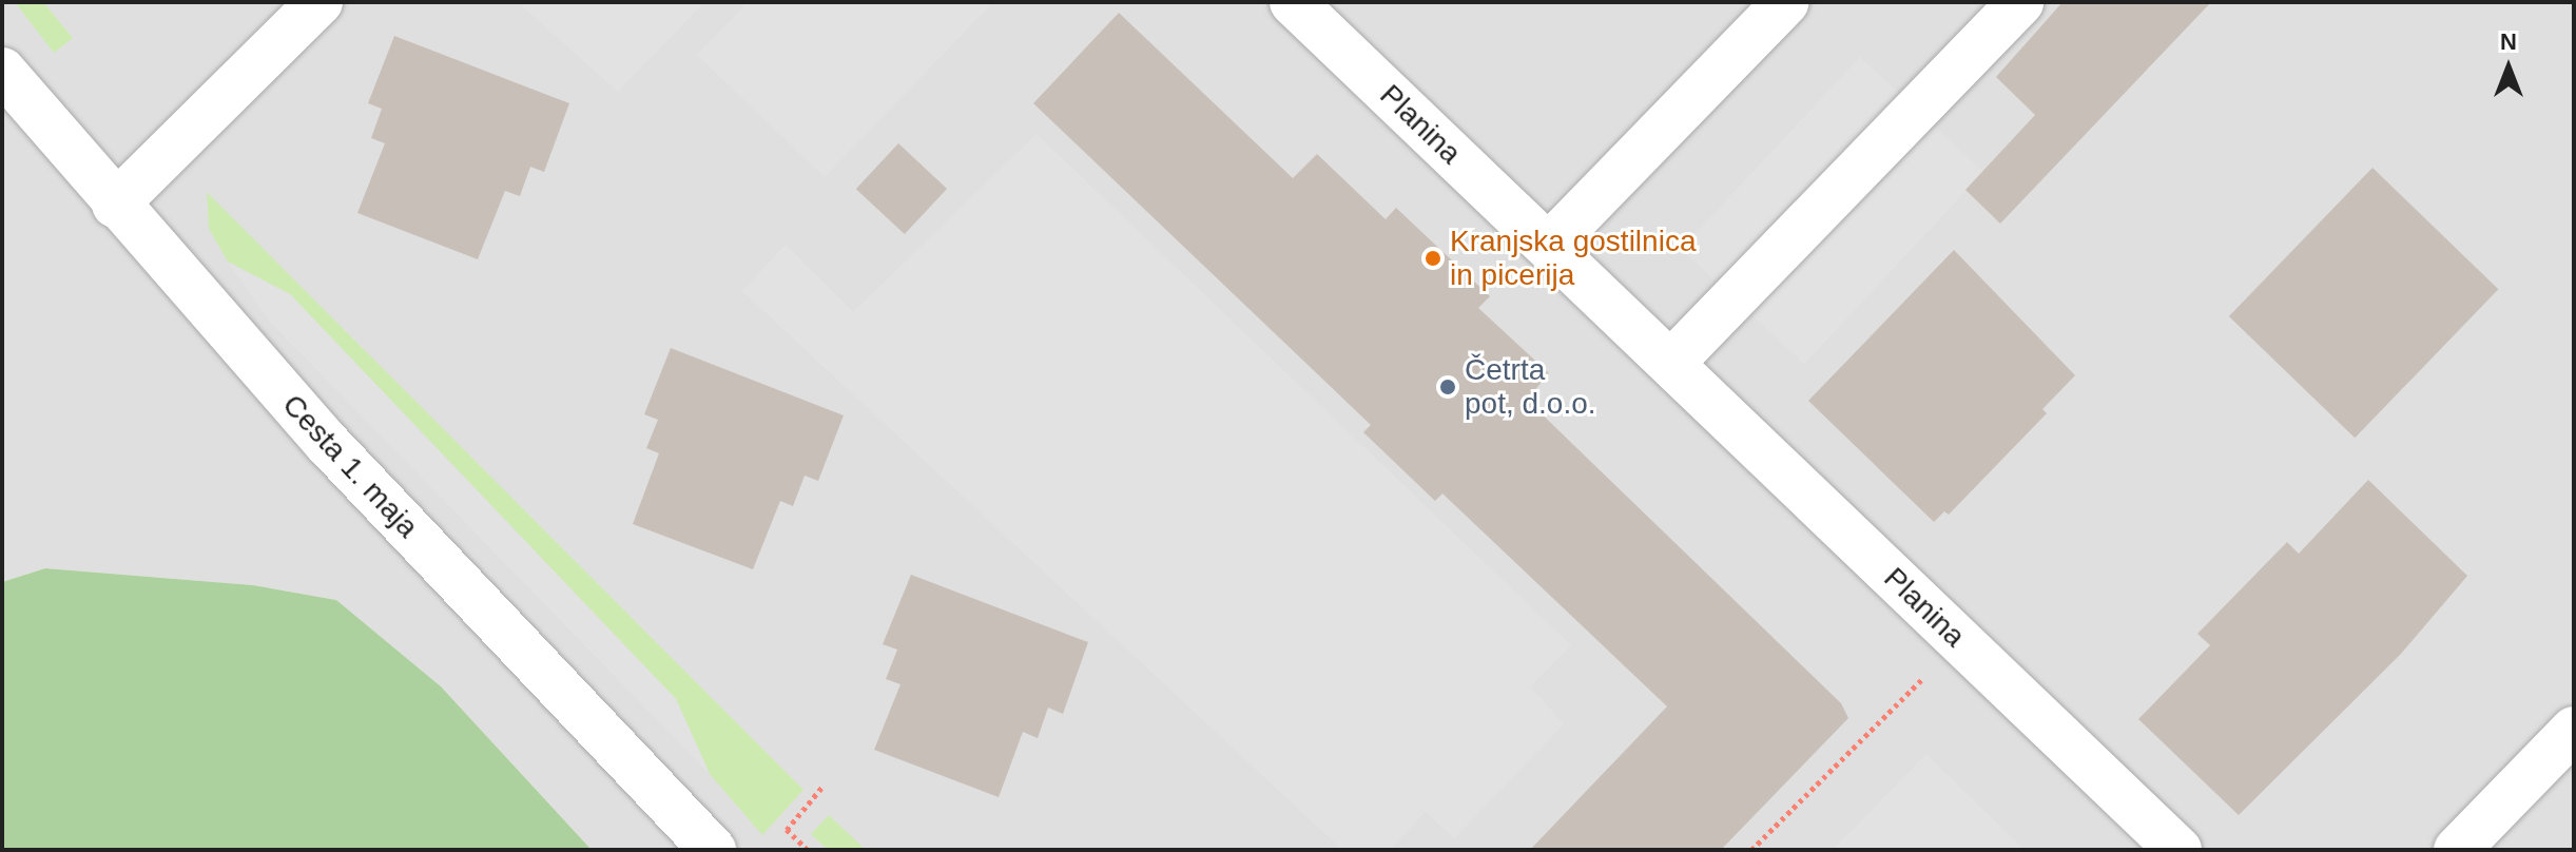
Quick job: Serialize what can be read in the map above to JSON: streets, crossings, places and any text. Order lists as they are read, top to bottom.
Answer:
{
  "streets": {
    "street": ["Planina", "Cesta 1. maja"]
  },
  "places": ["Kranjska gostilnica in picerija", "Četrta pot, d.o.o."],
  "north": "top"
}
